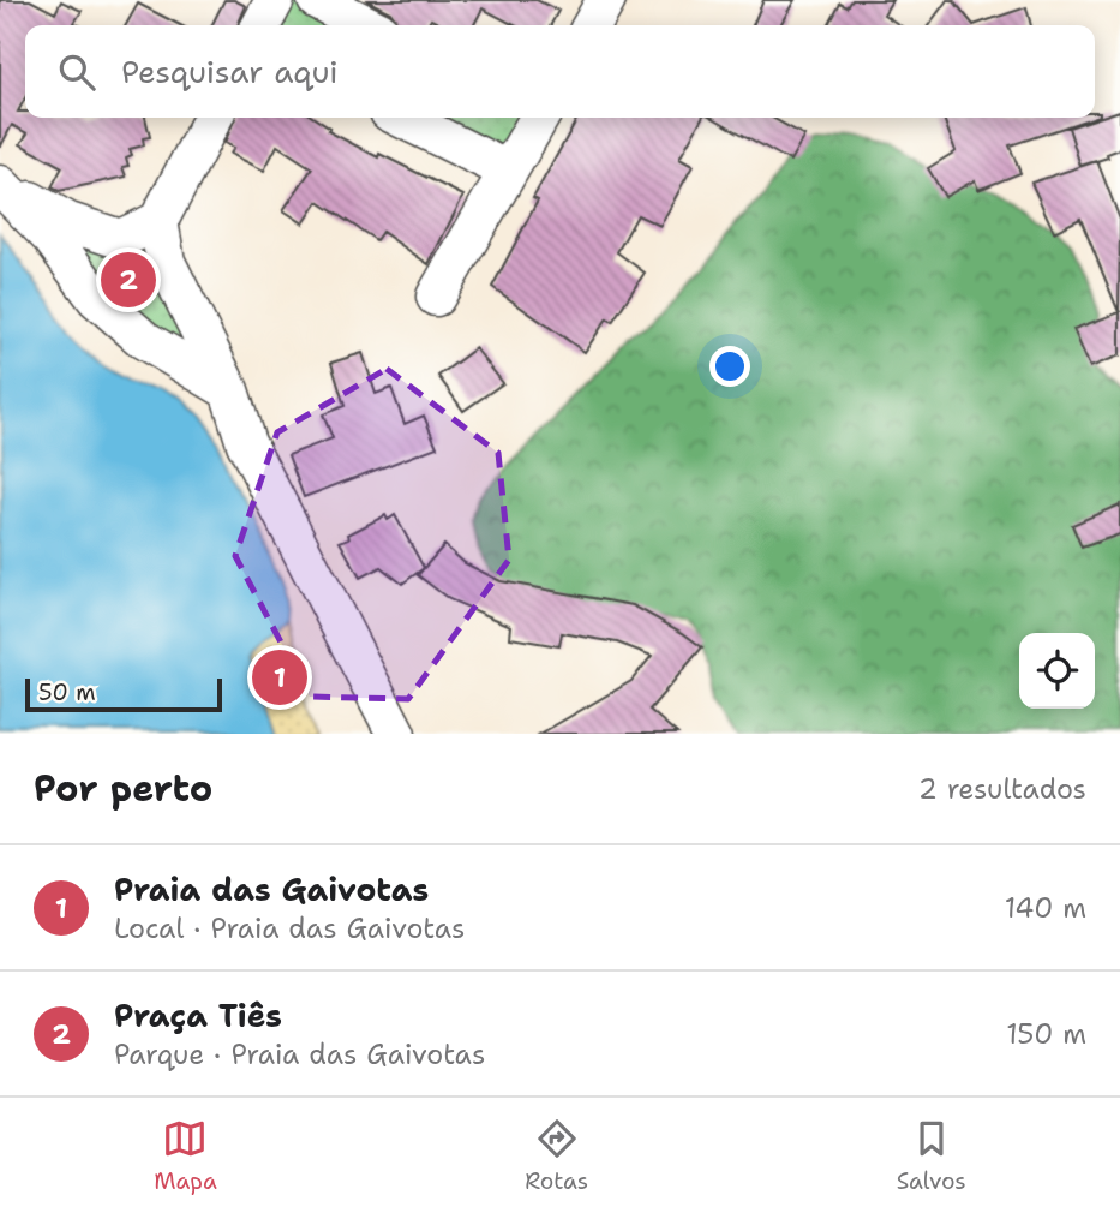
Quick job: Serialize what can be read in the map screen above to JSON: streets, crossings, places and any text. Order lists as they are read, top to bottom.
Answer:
{
  "scale_bar": "50 m",
  "page": {
    "search": "Pesquisar aqui",
    "pins": ["2", "1"],
    "scale": "50 m",
    "heading": ["Por perto", "2 resultados"],
    "list": [
      {
        "mark": "1",
        "name": "Praia das Gaivotas",
        "note": "Local · Praia das Gaivotas",
        "value": "140 m"
      },
      {
        "mark": "2",
        "name": "Praça Tiês",
        "note": "Parque · Praia das Gaivotas",
        "value": "150 m"
      }
    ],
    "nav": ["Mapa", "Rotas", "Salvos"]
  }
}
